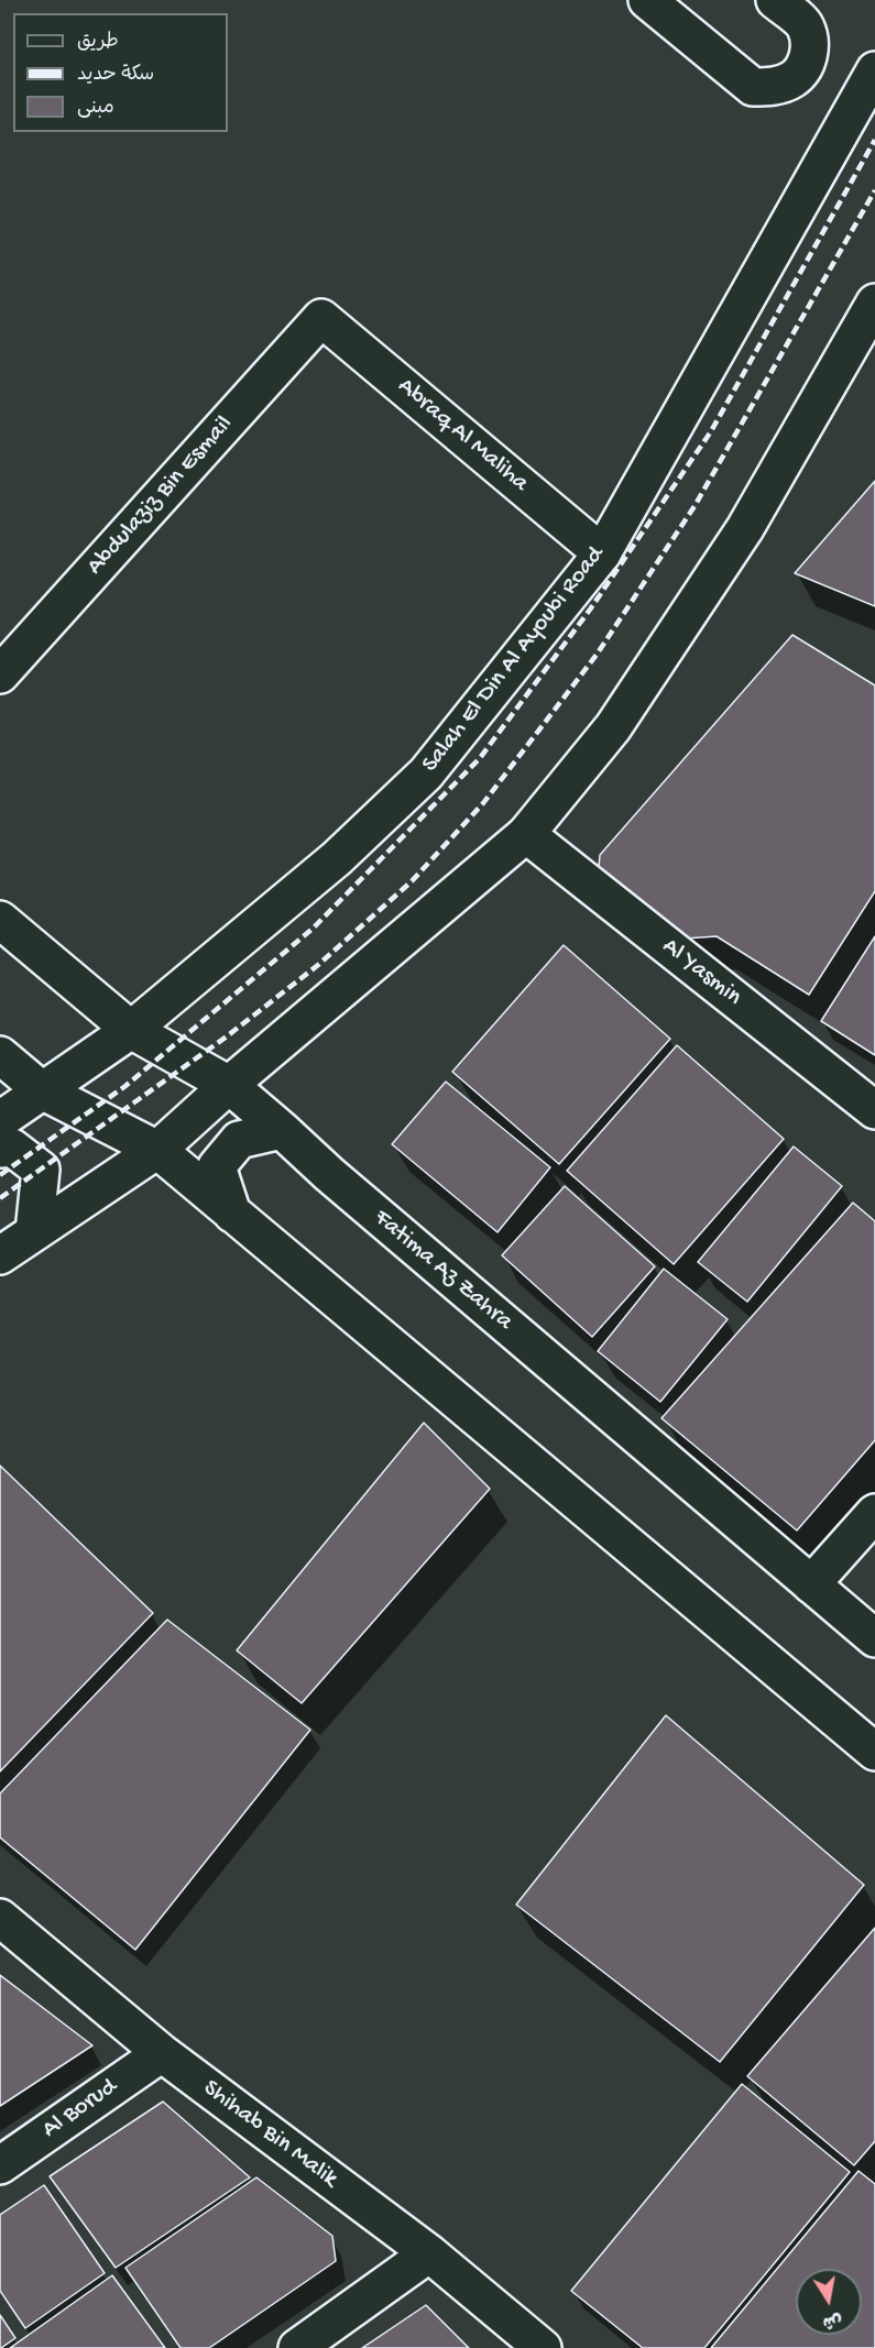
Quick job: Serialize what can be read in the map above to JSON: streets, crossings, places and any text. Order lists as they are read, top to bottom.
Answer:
{
  "streets": {
    "main road": [
      "Abraq Al Maliha",
      "Abdulaziz Bin Esmail",
      "Salah El Din Al Ayoubi Road",
      "Al Yasmin",
      "Fatima Az Zahra",
      "Al Borud",
      "Shihab Bin Malik"
    ]
  },
  "crossings": [
    ["Abraq Al Maliha", "Abdulaziz Bin Esmail"],
    ["Abraq Al Maliha", "Salah El Din Al Ayoubi Road"],
    ["Salah El Din Al Ayoubi Road", "Fatima Az Zahra"],
    ["Al Borud", "Shihab Bin Malik"]
  ],
  "legend": ["طريق", "سكة حديد", "مبنى"],
  "north": "bottom"
}
